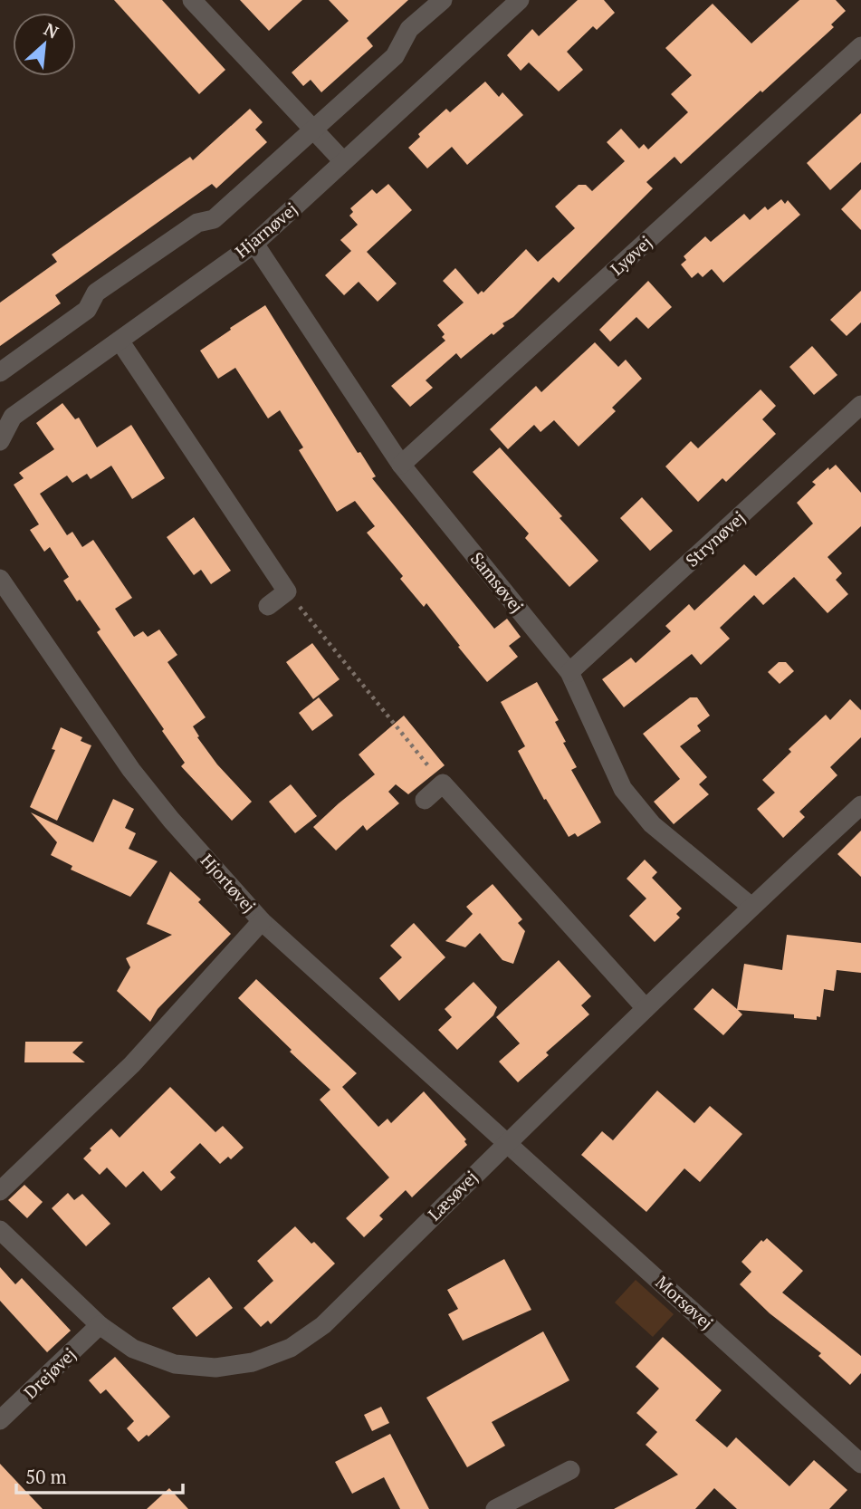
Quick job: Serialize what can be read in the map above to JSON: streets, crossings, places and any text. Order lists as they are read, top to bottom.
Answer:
{
  "streets": {
    "street": [
      "Hjarnøvej",
      "Lyøvej",
      "Strynøvej",
      "Samsøvej",
      "Hjortøvej",
      "Læsøvej",
      "Morsøvej",
      "Drejøvej"
    ]
  },
  "crossings": [
    ["Hjarnøvej", "Samsøvej"],
    ["Lyøvej", "Samsøvej"],
    ["Strynøvej", "Samsøvej"],
    ["Samsøvej", "Læsøvej"],
    ["Hjortøvej", "Læsøvej"],
    ["Hjortøvej", "Morsøvej"],
    ["Læsøvej", "Morsøvej"],
    ["Læsøvej", "Drejøvej"]
  ],
  "scale_bar": "50 m",
  "north": "top right"
}
